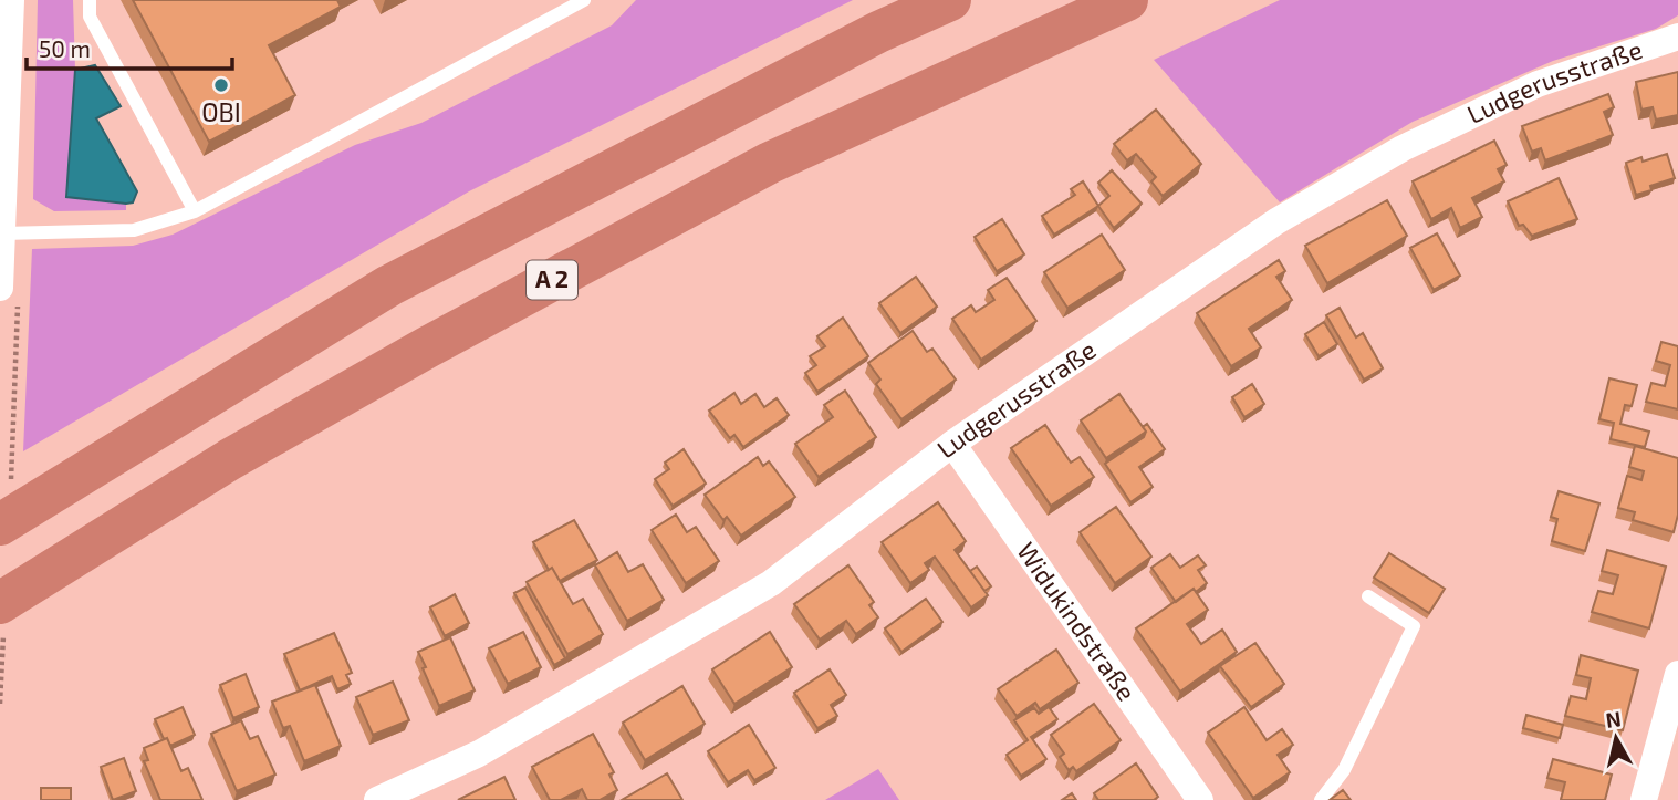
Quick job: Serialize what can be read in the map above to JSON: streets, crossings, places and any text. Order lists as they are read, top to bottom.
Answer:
{
  "streets": {
    "highway": ["A 2"],
    "street": ["Ludgerusstraße", "Widukindstraße"]
  },
  "crossings": [
    ["Ludgerusstraße", "Widukindstraße"]
  ],
  "places": ["OBI"],
  "scale_bar": "50 m",
  "north": "top"
}
